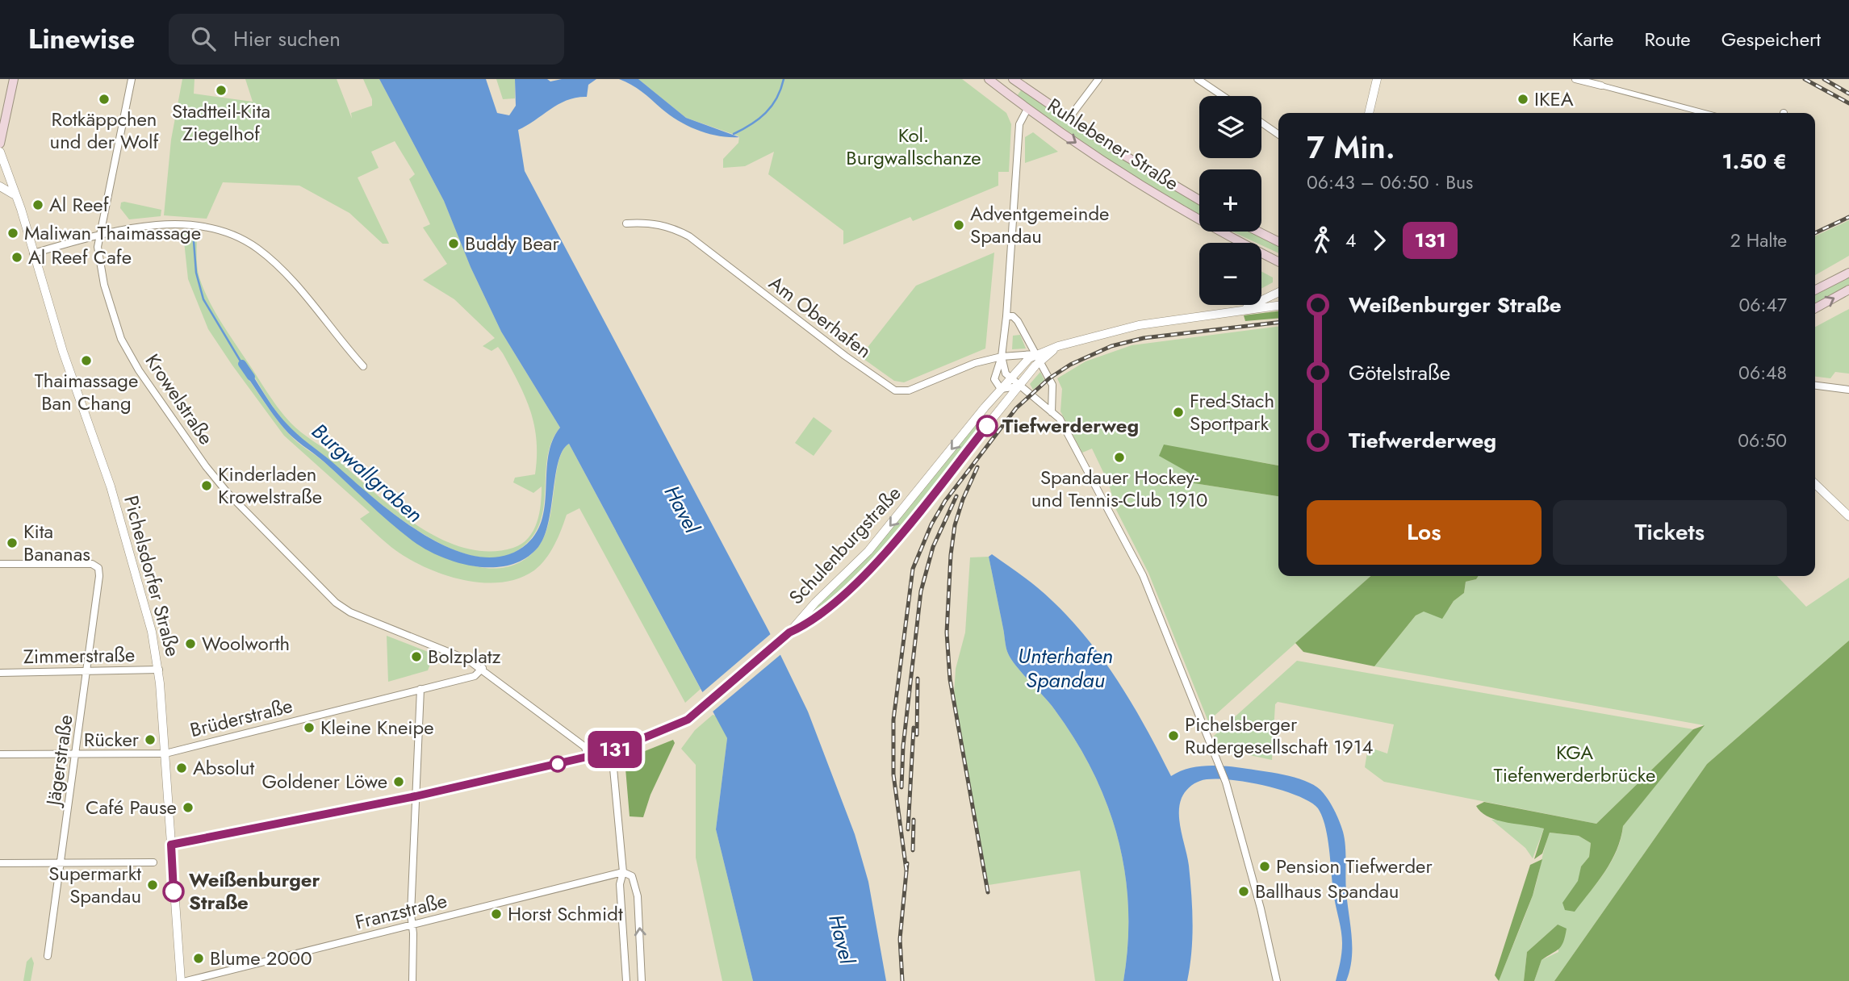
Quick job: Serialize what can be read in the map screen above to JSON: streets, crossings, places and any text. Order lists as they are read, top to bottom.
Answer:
{
  "streets": {
    "main road": ["Ruhlebener Straße"],
    "street": [
      "Am Oberhafen",
      "Krowelstraße",
      "Schulenburgstraße",
      "Pichelsdorfer Straße",
      "Zimmerstraße",
      "Brüderstraße",
      "Jägerstraße",
      "Franzstraße"
    ]
  },
  "crossings": [
    ["Krowelstraße", "Brüderstraße"],
    ["Pichelsdorfer Straße", "Zimmerstraße"],
    ["Pichelsdorfer Straße", "Brüderstraße"],
    ["Zimmerstraße", "Jägerstraße"],
    ["Brüderstraße", "Jägerstraße"]
  ],
  "water": ["Burgwallgraben", "Havel", "Unterhafen Spandau"],
  "parks": ["Kol. Burgwallschanze", "KGA Tiefenwerderbrücke"],
  "places": [
    "Stadtteil-Kita Ziegelhof",
    "Rotkäppchen und der Wolf",
    "IKEA",
    "Al Reef",
    "Adventgemeinde Spandau",
    "Maliwan Thaimassage",
    "Buddy Bear",
    "Al Reef Cafe",
    "Thaimassage Ban Chang",
    "Fred-Stach Sportpark",
    "Tiefwerderweg",
    "Spandauer Hockey- und Tennis-Club 1910",
    "Kinderladen Krowelstraße",
    "Kita Bananas",
    "Woolworth",
    "Bolzplatz",
    "Kleine Kneipe",
    "Pichelsberger Rudergesellschaft 1914",
    "Rücker",
    "Absolut",
    "Goldener Löwe",
    "Café Pause",
    "Pension Tiefwerder",
    "Supermarkt Spandau",
    "Weißenburger Straße",
    "Ballhaus Spandau",
    "Horst Schmidt",
    "Blume 2000"
  ],
  "lines": ["bus line 131"],
  "page": {
    "header": "Linewise",
    "search": "Hier suchen",
    "nav": ["Karte", "Route", "Gespeichert"],
    "on_map": "131",
    "map_buttons": ["+", "−"],
    "heading": ["7 Min.", "06:43 – 06:50 · Bus", "1.50 €"],
    "legs": ["4", "131", "2 Halte"],
    "list": [
      {
        "name": "Weißenburger Straße",
        "value": "06:47"
      },
      {
        "name": "Götelstraße",
        "value": "06:48"
      },
      {
        "name": "Tiefwerderweg",
        "value": "06:50"
      }
    ],
    "buttons": ["Los", "Tickets"]
  }
}
